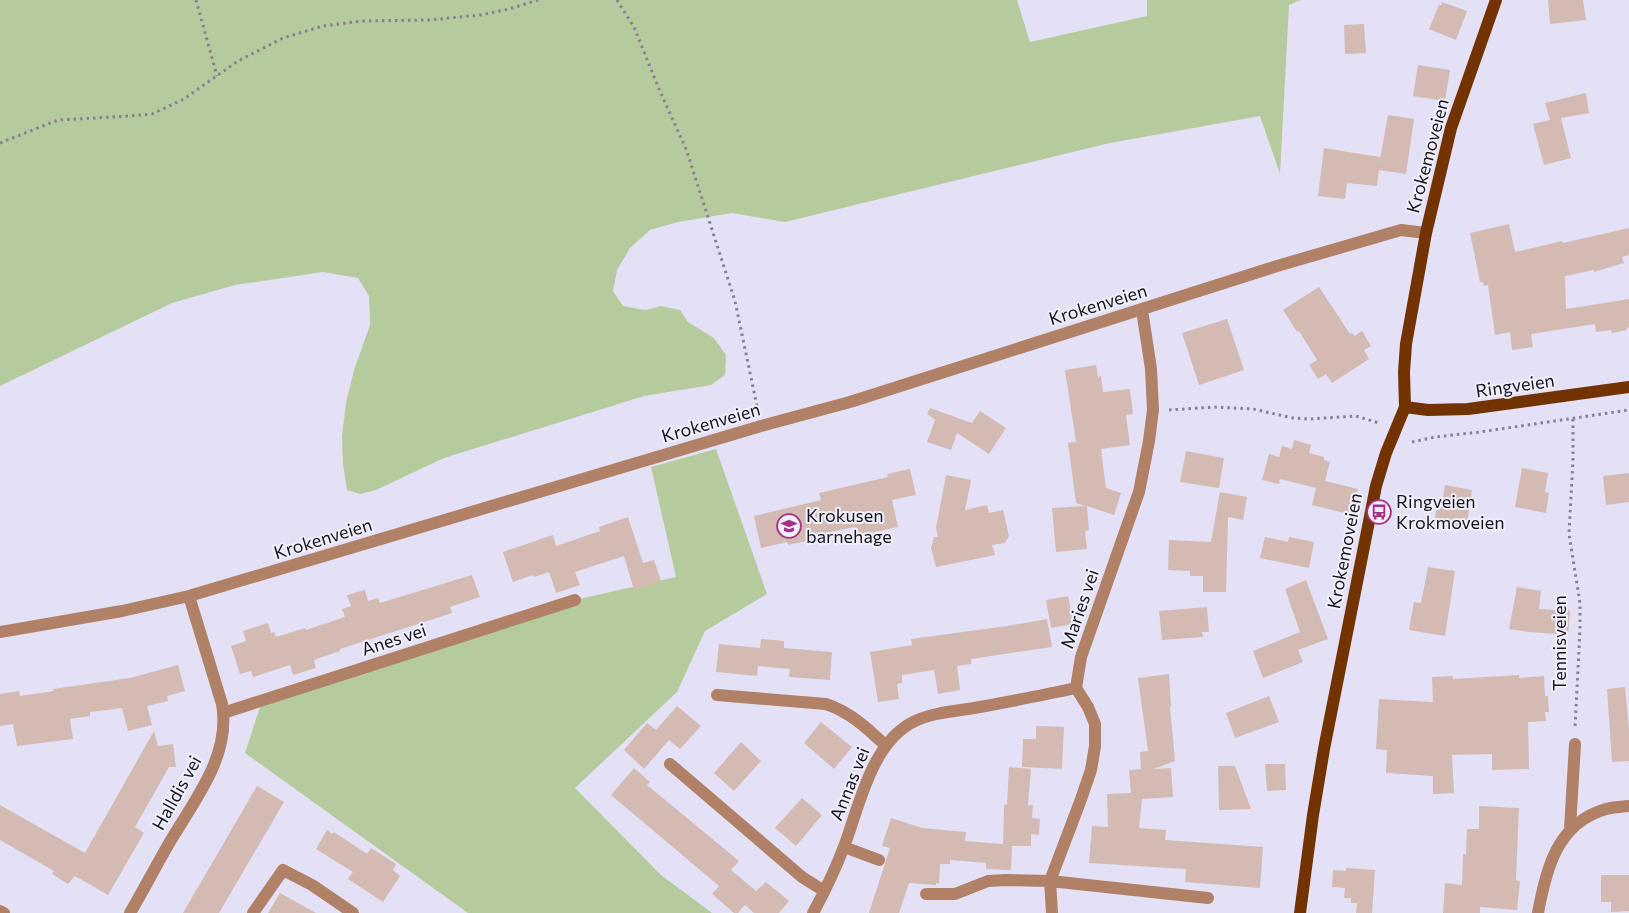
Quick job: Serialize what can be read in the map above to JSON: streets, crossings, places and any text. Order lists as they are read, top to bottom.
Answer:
{
  "streets": {
    "main road": ["Krokemoveien", "Ringveien"],
    "street": [
      "Krokenveien",
      "Maries vei",
      "Anes vei",
      "Annas vei",
      "Halldis vei"
    ],
    "path": ["Tennisveien"]
  },
  "crossings": [
    ["Krokemoveien", "Krokenveien"],
    ["Krokemoveien", "Ringveien"],
    ["Krokenveien", "Maries vei"],
    ["Krokenveien", "Halldis vei"],
    ["Maries vei", "Annas vei"],
    ["Anes vei", "Halldis vei"]
  ],
  "places": {
    "bus stop": ["Ringveien Krokmoveien"],
    "school or university": ["Krokusen barnehage"]
  }
}
